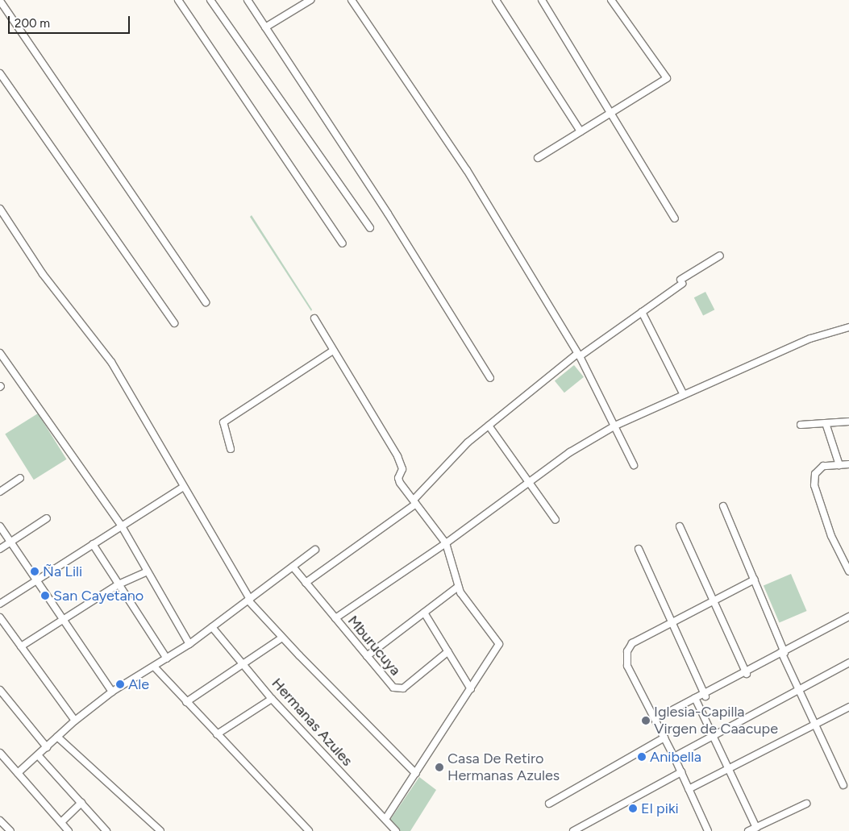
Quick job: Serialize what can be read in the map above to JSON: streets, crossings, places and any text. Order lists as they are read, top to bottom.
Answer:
{
  "streets": {
    "street": ["Mburucuya", "Hermanas Azules"]
  },
  "places": [
    "Ña Lili",
    "San Cayetano",
    "Ale",
    "Iglesia-Capilla Virgen de Caacupe",
    "Anibella",
    "Casa De Retiro Hermanas Azules",
    "El piki"
  ],
  "scale_bar": "200 m"
}
